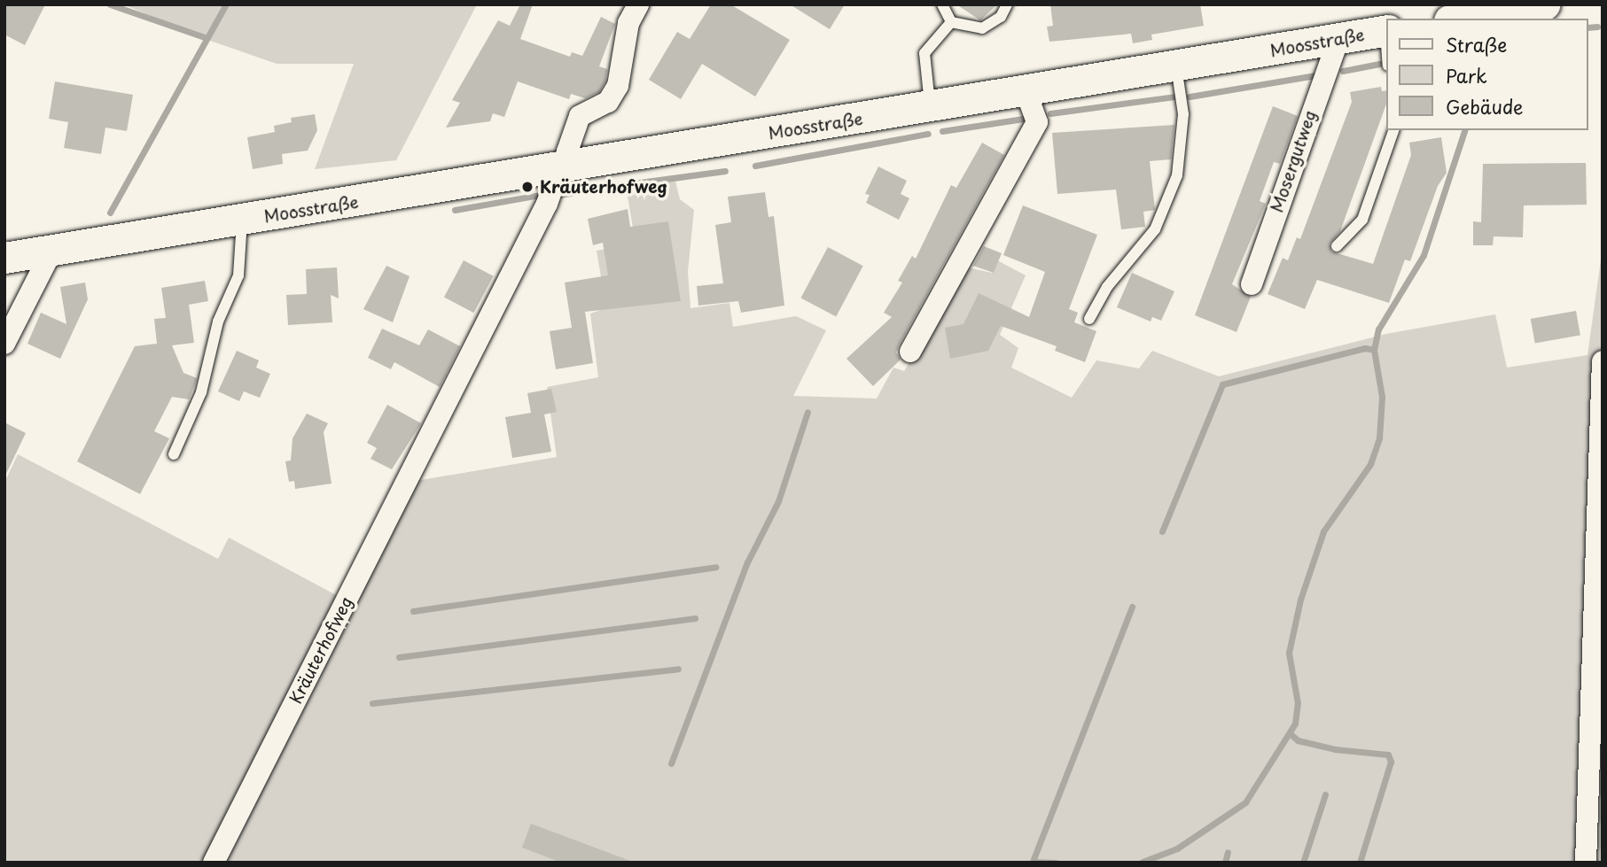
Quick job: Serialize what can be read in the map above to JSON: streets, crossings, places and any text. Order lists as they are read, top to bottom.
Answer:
{
  "streets": {
    "street": ["Moosstraße", "Mosergutweg", "Kräuterhofweg"]
  },
  "crossings": [
    ["Moosstraße", "Mosergutweg"],
    ["Moosstraße", "Kräuterhofweg"]
  ],
  "places": ["Kräuterhofweg"],
  "legend": ["Straße", "Park", "Gebäude"]
}
